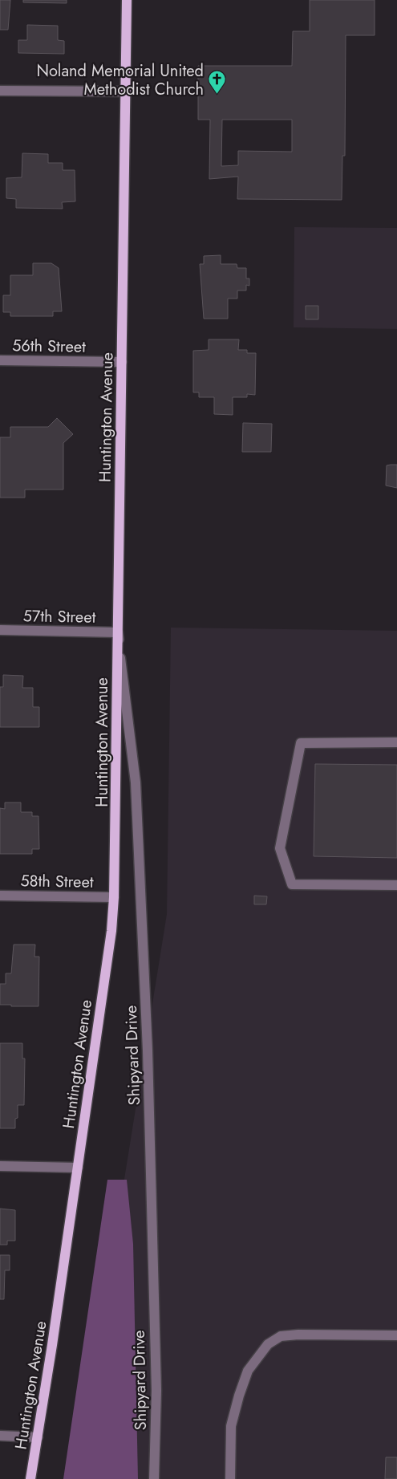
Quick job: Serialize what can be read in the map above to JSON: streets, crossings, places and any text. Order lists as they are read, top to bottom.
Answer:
{
  "streets": {
    "main road": ["Huntington Avenue"],
    "street": [
      "56th Street",
      "57th Street",
      "58th Street",
      "Shipyard Drive"
    ]
  },
  "crossings": [
    ["56th Street", "Huntington Avenue"],
    ["Huntington Avenue", "57th Street"],
    ["Huntington Avenue", "58th Street"],
    ["Huntington Avenue", "Shipyard Drive"],
    ["57th Street", "Shipyard Drive"]
  ],
  "places": {
    "church": ["Noland Memorial United Methodist Church"]
  }
}
